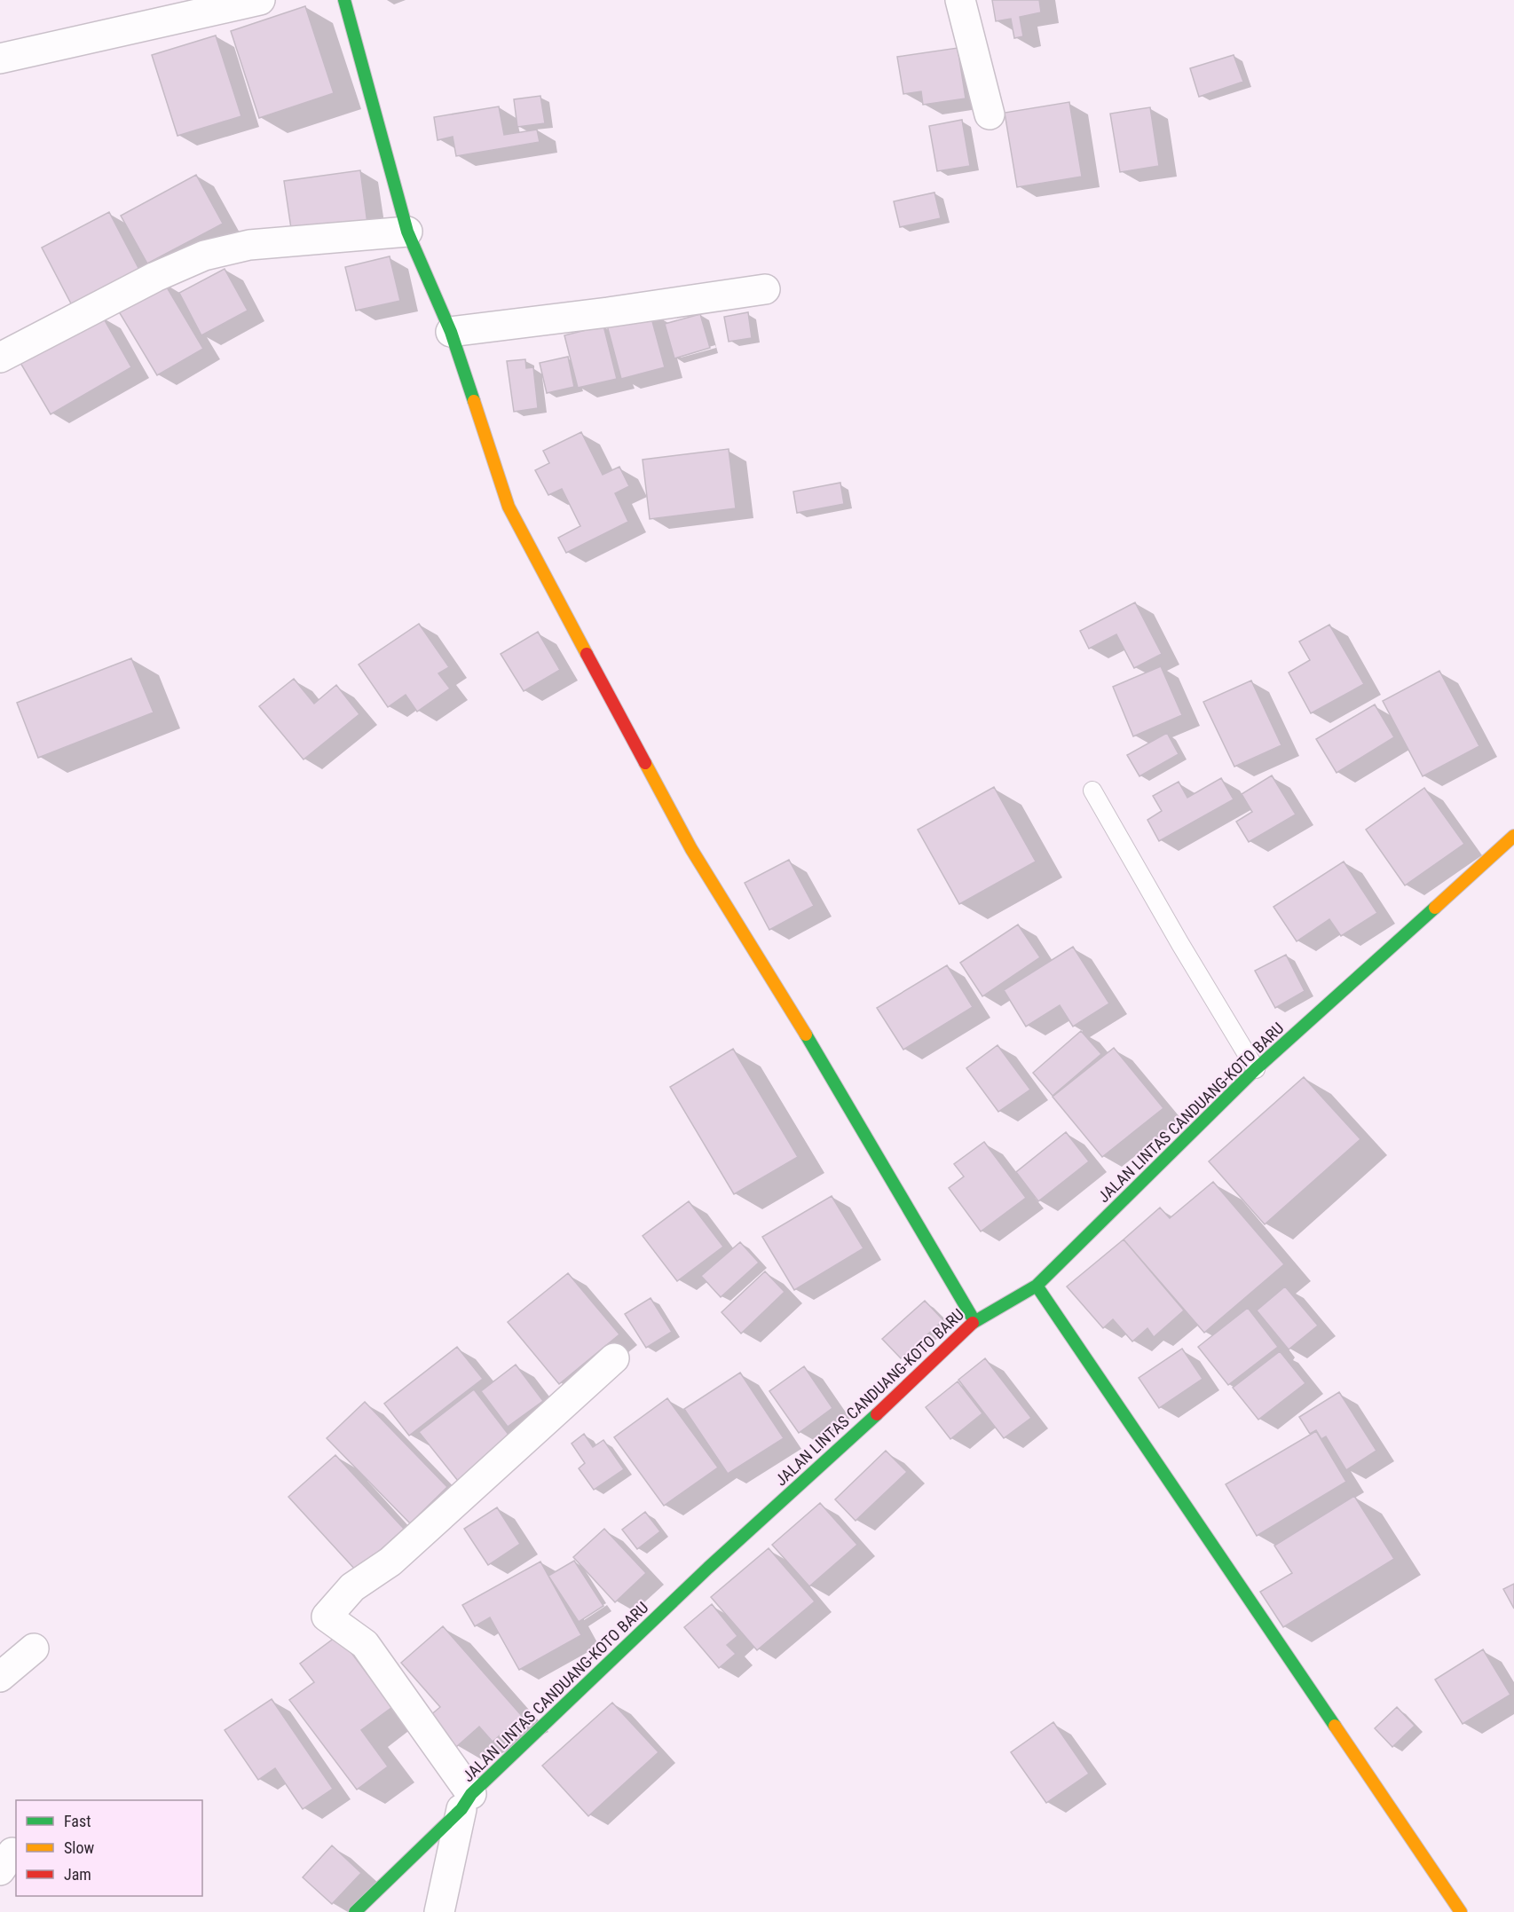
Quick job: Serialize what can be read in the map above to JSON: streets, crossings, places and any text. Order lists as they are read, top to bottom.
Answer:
{
  "streets": {
    "street": ["JALAN LINTAS CANDUANG-KOTO BARU"]
  },
  "legend": ["Fast", "Slow", "Jam"]
}
